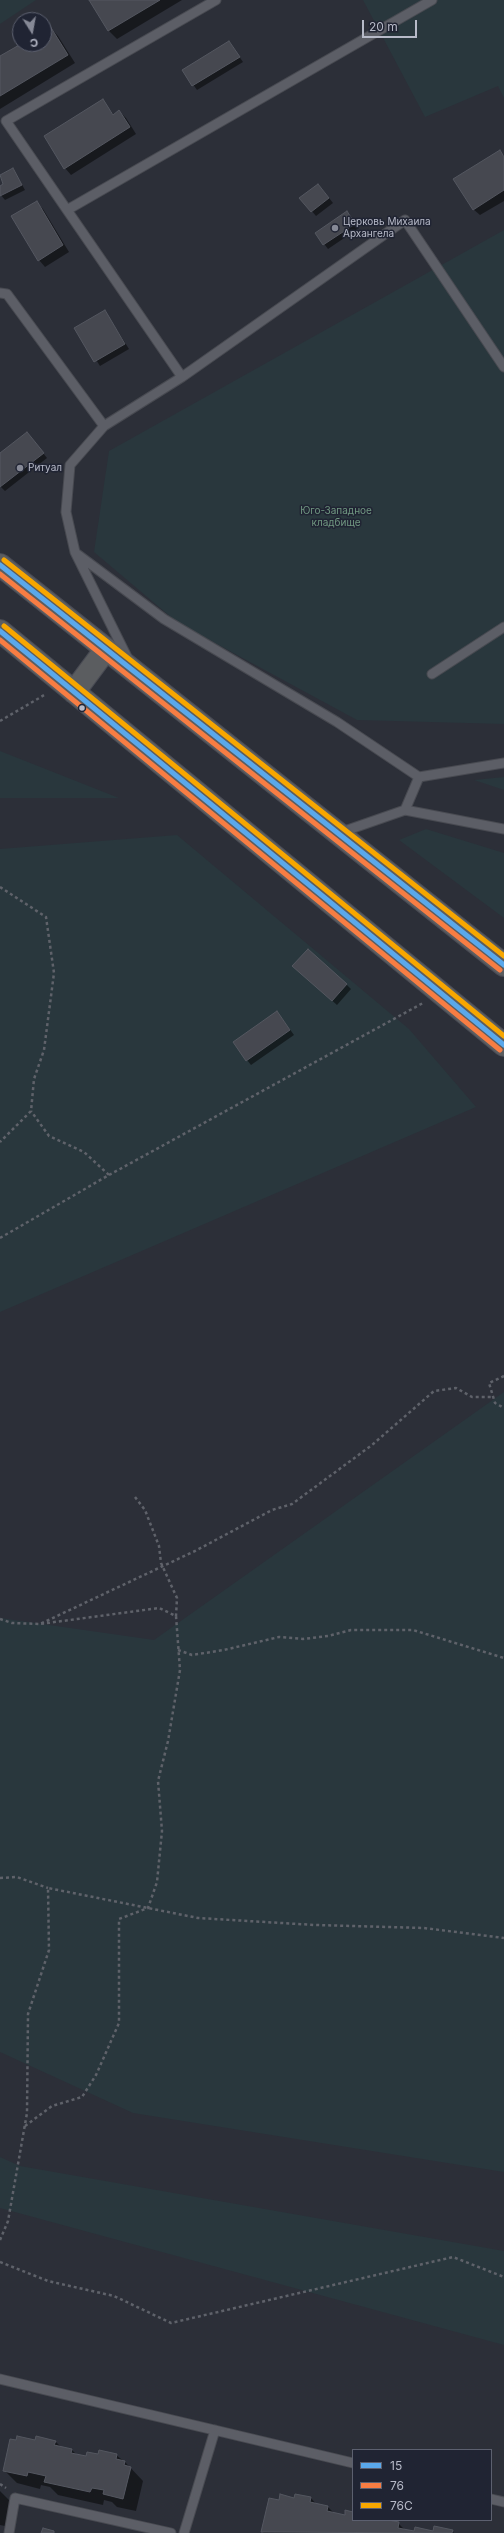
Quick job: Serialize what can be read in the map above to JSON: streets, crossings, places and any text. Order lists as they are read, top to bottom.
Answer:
{
  "parks": ["Юго-Западное кладбище"],
  "places": ["Церковь Михаила Архангела", "Ритуал"],
  "lines": ["transit line 76С", "transit line 15", "transit line 76"],
  "legend": ["15", "76", "76С"],
  "scale_bar": "20 m",
  "north": "bottom"
}
